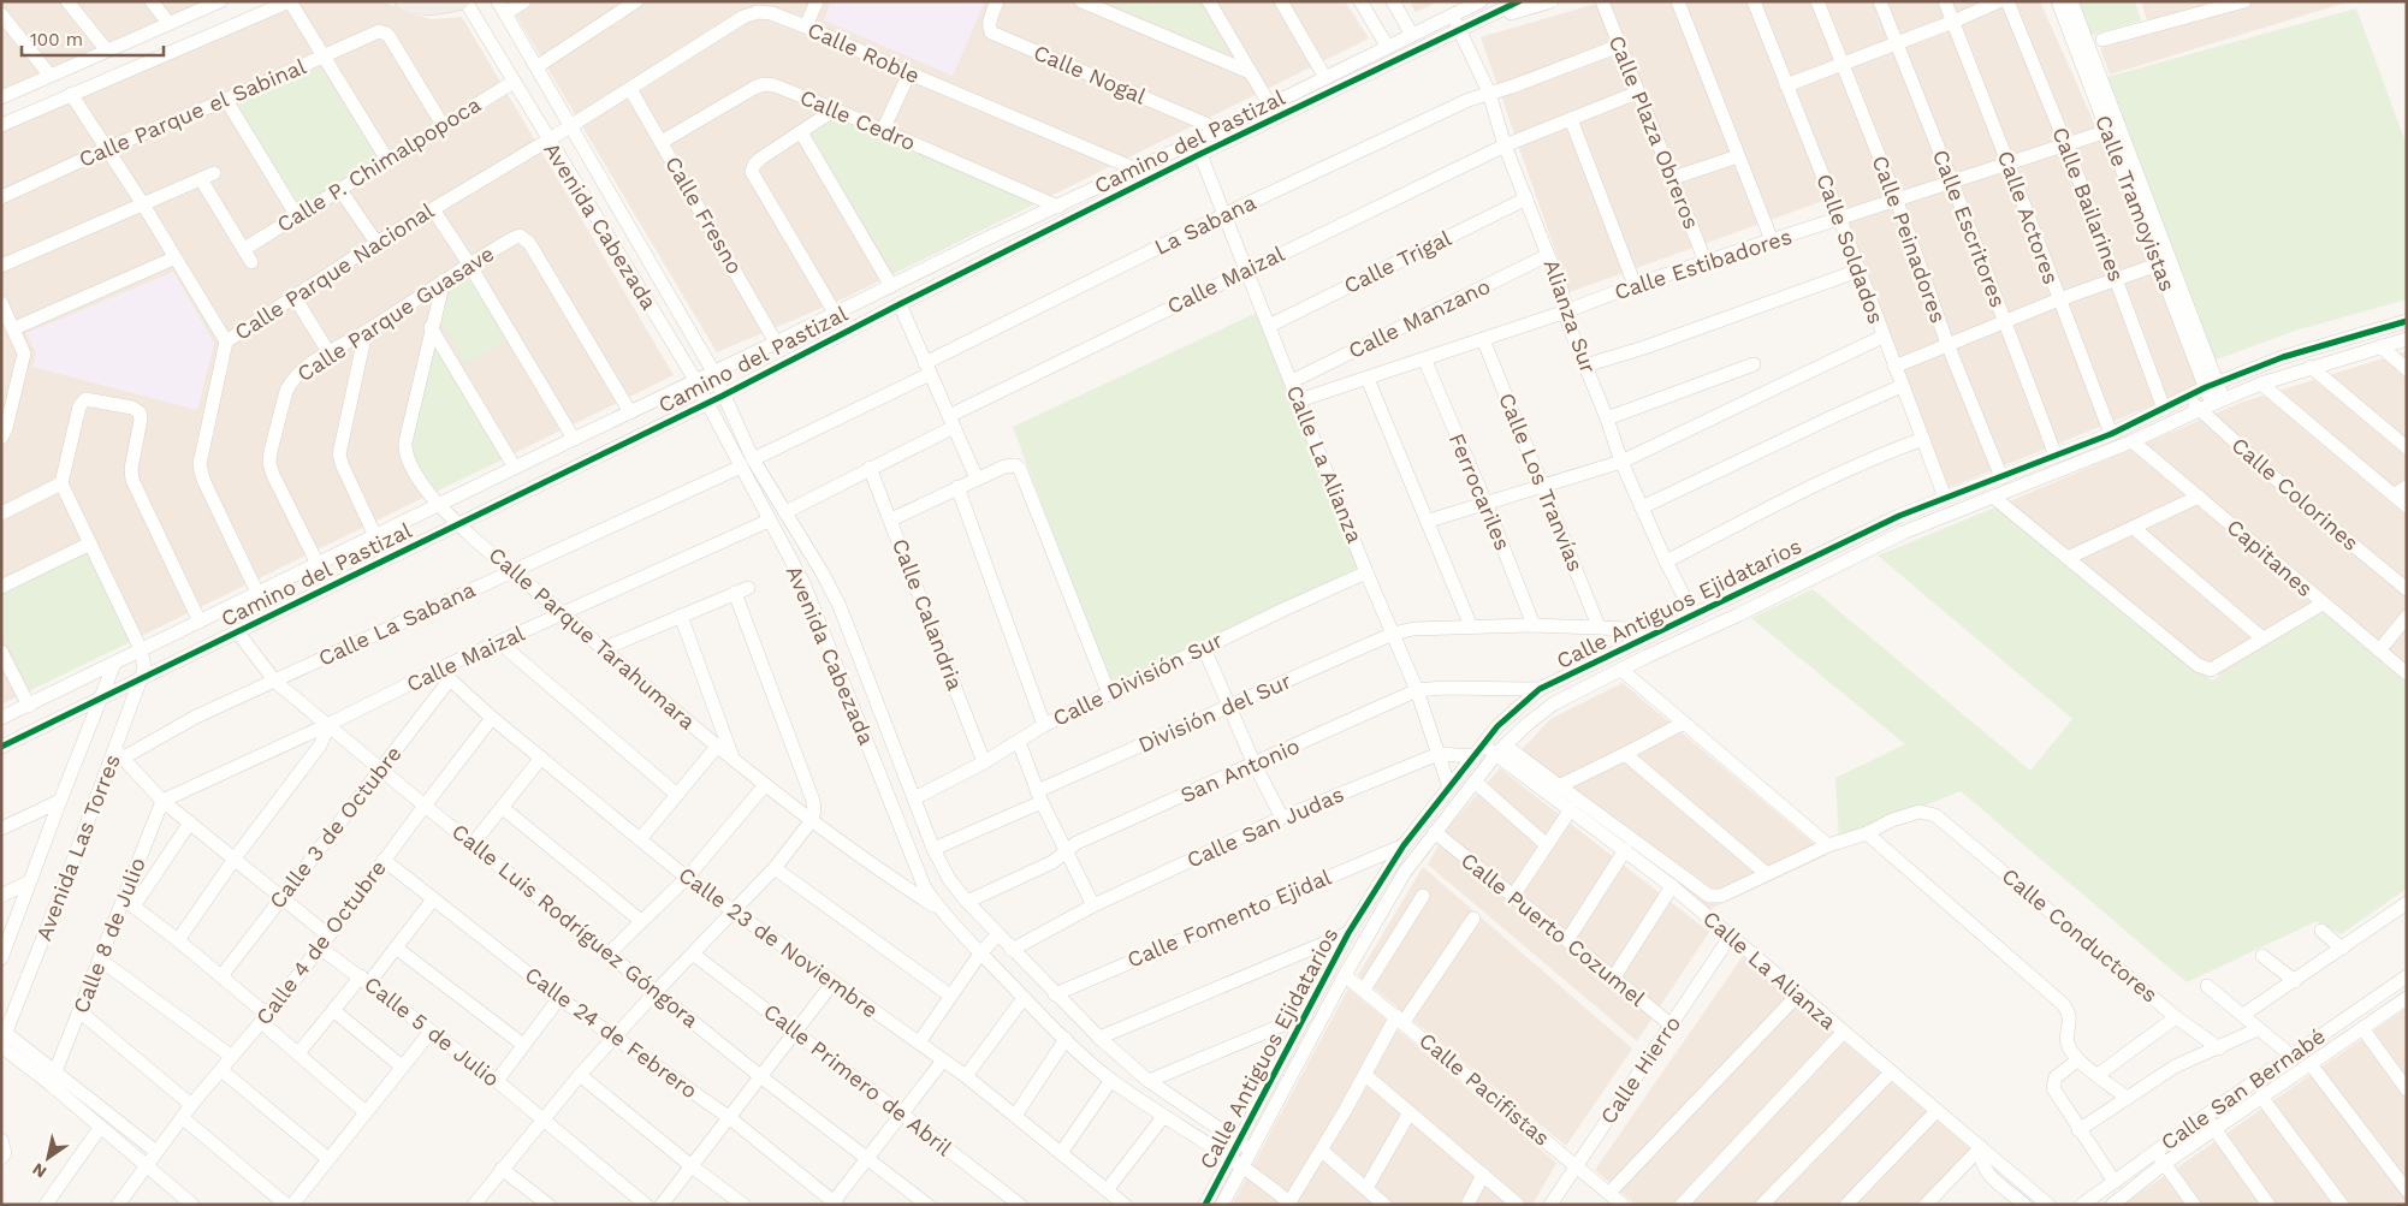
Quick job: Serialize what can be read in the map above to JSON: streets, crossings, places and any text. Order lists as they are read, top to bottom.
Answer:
{
  "streets": {
    "street": [
      "Calle Roble",
      "Calle Nogal",
      "Calle Parque el Sabinal",
      "Calle Cedro",
      "Calle Plaza Obreros",
      "Camino del Pastizal",
      "Calle P. Chimalpopoca",
      "Calle Tramoyistas",
      "Calle Bailarines",
      "Calle Fresno",
      "Calle Actores",
      "La Sabana",
      "Avenida Cabezada",
      "Calle Escritores",
      "Calle Peinadores",
      "Calle Soldados",
      "Calle Trigal",
      "Calle Estibadores",
      "Calle Parque Nacional",
      "Calle Maizal",
      "Calle Parque Guasave",
      "Alianza Sur",
      "Calle Manzano",
      "Calle La Alianza",
      "Calle Los Tranvías",
      "Ferrocariles",
      "Calle Colorines",
      "Capitanes",
      "Calle Antiguos Ejidatarios",
      "Calle Calandria",
      "Calle La Sabana",
      "Calle Parque Tarahumara",
      "Calle División Sur",
      "División del Sur",
      "San Antonio",
      "Calle 3 de Octubre",
      "Calle San Judas",
      "Avenida Las Torres",
      "Calle Fomento Ejidal",
      "Calle Luis Rodríguez Góngora",
      "Calle Puerto Cozumel",
      "Calle 8 de Julio",
      "Calle Conductores",
      "Calle 4 de Octubre",
      "Calle 23 de Noviembre",
      "Calle 5 de Julio",
      "Calle 24 de Febrero",
      "Calle Hierro",
      "Calle Primero de Abril",
      "Calle Pacifistas",
      "Calle San Bernabé"
    ]
  },
  "crossings": [
    ["Calle Roble", "Camino del Pastizal"],
    ["Calle Roble", "Calle Fresno"],
    ["Calle Roble", "Avenida Cabezada"],
    ["Calle Roble", "Calle Parque Nacional"],
    ["Calle Nogal", "Camino del Pastizal"],
    ["Calle Parque el Sabinal", "Calle P. Chimalpopoca"],
    ["Calle Cedro", "Camino del Pastizal"],
    ["Calle Cedro", "Calle Fresno"],
    ["Calle Plaza Obreros", "La Sabana"],
    ["Calle Plaza Obreros", "Calle Estibadores"],
    ["Calle Plaza Obreros", "Calle Maizal"],
    ["Camino del Pastizal", "Calle Fresno"],
    ["Camino del Pastizal", "Avenida Cabezada"],
    ["Camino del Pastizal", "Calle Parque Nacional"],
    ["Camino del Pastizal", "Calle Parque Guasave"],
    ["Camino del Pastizal", "Alianza Sur"],
    ["Camino del Pastizal", "Calle La Alianza"],
    ["Camino del Pastizal", "Calle Parque Tarahumara"],
    ["Camino del Pastizal", "Avenida Las Torres"],
    ["Camino del Pastizal", "Calle Luis Rodríguez Góngora"],
    ["Calle P. Chimalpopoca", "Avenida Cabezada"],
    ["Calle Tramoyistas", "Calle Estibadores"],
    ["Calle Tramoyistas", "Calle Antiguos Ejidatarios"],
    ["Calle Bailarines", "Calle Estibadores"],
    ["Calle Bailarines", "Calle Antiguos Ejidatarios"],
    ["Calle Actores", "Calle Estibadores"],
    ["Calle Actores", "Calle Antiguos Ejidatarios"],
    ["La Sabana", "Alianza Sur"],
    ["La Sabana", "Calle La Alianza"],
    ["La Sabana", "Calle La Sabana"],
    ["Avenida Cabezada", "Calle Parque Nacional"],
    ["Avenida Cabezada", "Calle Maizal"],
    ["Avenida Cabezada", "Calle Antiguos Ejidatarios"],
    ["Avenida Cabezada", "Calle La Sabana"],
    ["Avenida Cabezada", "Calle Parque Tarahumara"],
    ["Avenida Cabezada", "Calle División Sur"],
    ["Avenida Cabezada", "División del Sur"],
    ["Avenida Cabezada", "San Antonio"],
    ["Avenida Cabezada", "Calle San Judas"],
    ["Avenida Cabezada", "Calle Fomento Ejidal"],
    ["Calle Escritores", "Calle Estibadores"],
    ["Calle Escritores", "Calle Antiguos Ejidatarios"],
    ["Calle Peinadores", "Calle Estibadores"],
    ["Calle Peinadores", "Calle Antiguos Ejidatarios"],
    ["Calle Soldados", "Calle Estibadores"],
    ["Calle Soldados", "Calle Antiguos Ejidatarios"],
    ["Calle Trigal", "Alianza Sur"],
    ["Calle Trigal", "Calle La Alianza"],
    ["Calle Estibadores", "Alianza Sur"],
    ["Calle Estibadores", "Calle La Alianza"],
    ["Calle Estibadores", "Calle Los Tranvías"],
    ["Calle Estibadores", "Ferrocariles"],
    ["Calle Maizal", "Alianza Sur"],
    ["Calle Maizal", "Calle La Alianza"],
    ["Calle Maizal", "Calle Calandria"],
    ["Calle Maizal", "Calle Parque Tarahumara"],
    ["Calle Maizal", "Calle 3 de Octubre"],
    ["Calle Maizal", "Calle Luis Rodríguez Góngora"],
    ["Calle Maizal", "Calle 8 de Julio"],
    ["Calle Maizal", "Calle 23 de Noviembre"],
    ["Calle Maizal", "Calle 5 de Julio"],
    ["Calle Parque Guasave", "Calle Parque Tarahumara"],
    ["Alianza Sur", "Calle Manzano"],
    ["Alianza Sur", "Calle Antiguos Ejidatarios"],
    ["Calle Manzano", "Calle La Alianza"],
    ["Calle La Alianza", "Calle Antiguos Ejidatarios"],
    ["Calle La Alianza", "Calle División Sur"],
    ["Calle La Alianza", "División del Sur"],
    ["Calle La Alianza", "San Antonio"],
    ["Calle La Alianza", "Calle San Judas"],
    ["Calle La Alianza", "Calle Hierro"],
    ["Calle Los Tranvías", "División del Sur"],
    ["Ferrocariles", "División del Sur"],
    ["Calle Colorines", "Calle Antiguos Ejidatarios"],
    ["Capitanes", "Calle Antiguos Ejidatarios"],
    ["Calle Antiguos Ejidatarios", "División del Sur"],
    ["Calle Antiguos Ejidatarios", "Calle Fomento Ejidal"],
    ["Calle Antiguos Ejidatarios", "Calle Puerto Cozumel"],
    ["Calle Antiguos Ejidatarios", "Calle Pacifistas"],
    ["Calle Calandria", "Calle División Sur"],
    ["Calle La Sabana", "Calle Parque Tarahumara"],
    ["Calle La Sabana", "Avenida Las Torres"],
    ["Calle La Sabana", "Calle Luis Rodríguez Góngora"],
    ["Calle La Sabana", "Calle 5 de Julio"],
    ["Calle 3 de Octubre", "Calle Luis Rodríguez Góngora"],
    ["Calle 3 de Octubre", "Calle 23 de Noviembre"],
    ["Calle 3 de Octubre", "Calle 5 de Julio"],
    ["Avenida Las Torres", "Calle 5 de Julio"],
    ["Calle Luis Rodríguez Góngora", "Calle 4 de Octubre"],
    ["Calle Puerto Cozumel", "Calle Hierro"],
    ["Calle 8 de Julio", "Calle 5 de Julio"],
    ["Calle 4 de Octubre", "Calle 23 de Noviembre"],
    ["Calle 4 de Octubre", "Calle 5 de Julio"],
    ["Calle 4 de Octubre", "Calle 24 de Febrero"],
    ["Calle Hierro", "Calle Pacifistas"]
  ],
  "scale_bar": "100 m",
  "north": "bottom left"
}
